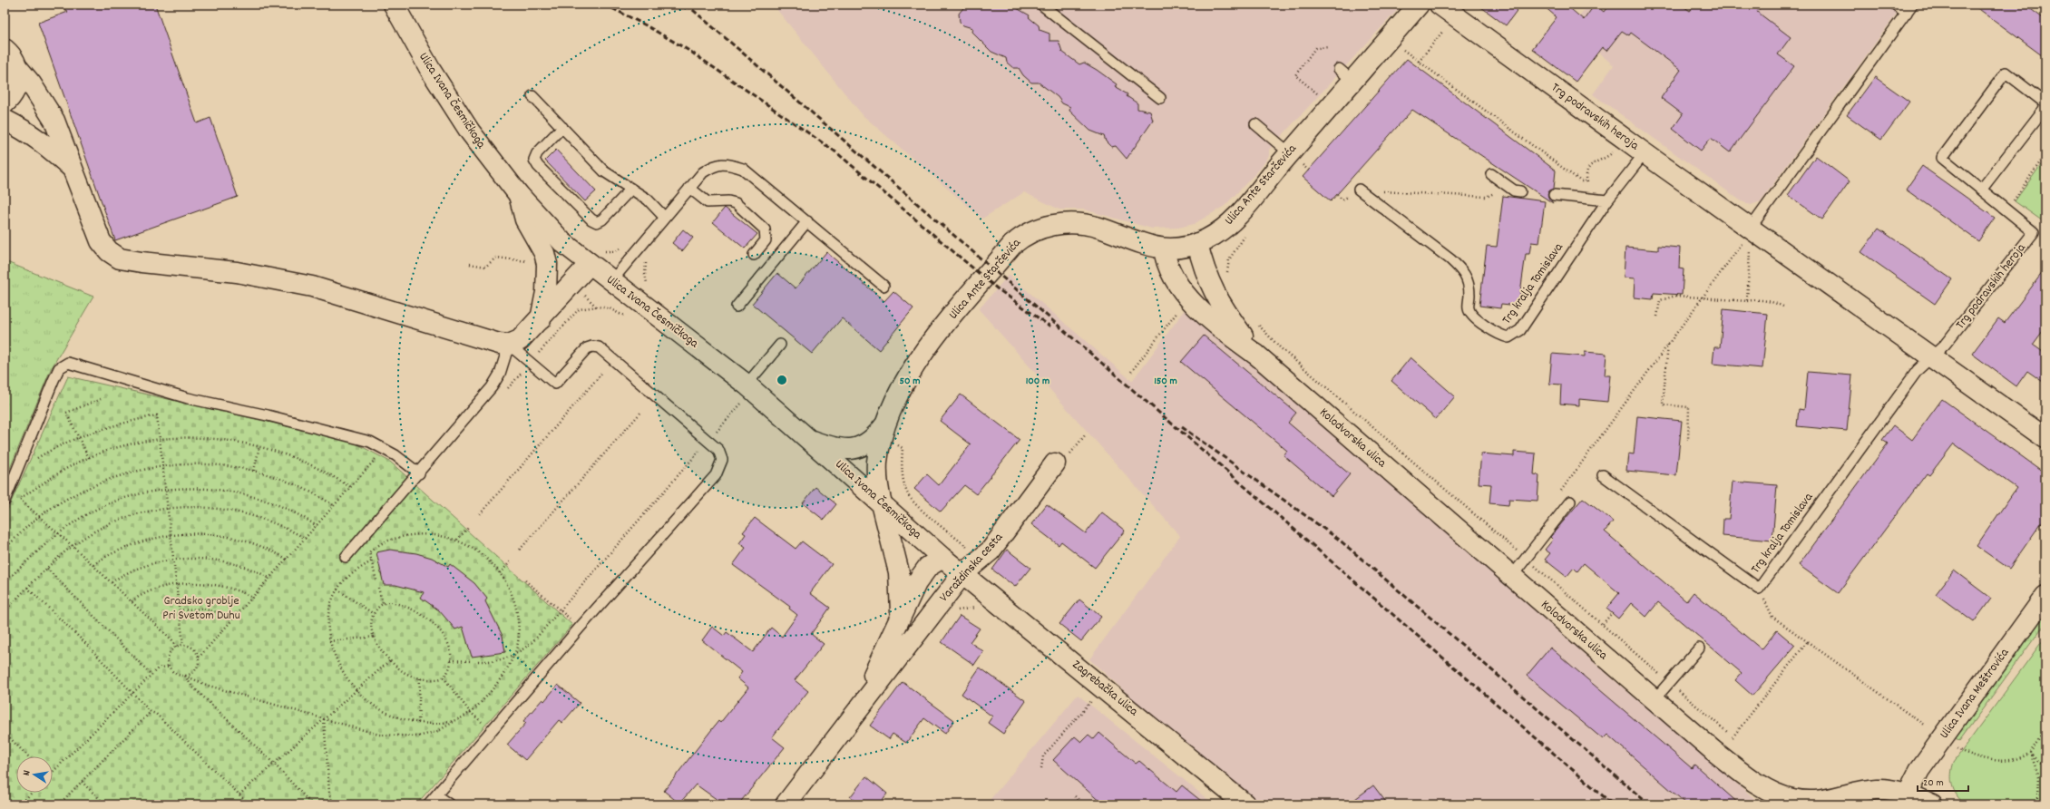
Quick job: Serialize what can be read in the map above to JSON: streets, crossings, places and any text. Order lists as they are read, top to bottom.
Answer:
{
  "streets": {
    "main road": [
      "Ulica Ivana Česmičkoga",
      "Trg podravskih heroja",
      "Ulica Ante Starčevića",
      "Kolodvorska ulica",
      "Varaždinska cesta",
      "Zagrebačka ulica",
      "Ulica Ivana Meštrovića"
    ],
    "lane": ["Trg kralja Tomislava"]
  },
  "crossings": [
    ["Ulica Ivana Česmičkoga", "Ulica Ante Starčevića"],
    ["Ulica Ivana Česmičkoga", "Varaždinska cesta"],
    ["Ulica Ivana Česmičkoga", "Zagrebačka ulica"],
    ["Trg podravskih heroja", "Trg kralja Tomislava"],
    ["Ulica Ante Starčevića", "Kolodvorska ulica"],
    ["Ulica Ante Starčevića", "Varaždinska cesta"],
    ["Kolodvorska ulica", "Ulica Ivana Meštrovića"],
    ["Varaždinska cesta", "Zagrebačka ulica"]
  ],
  "parks": ["Gradsko groblje Pri Svetom Duhu"],
  "scale_bar": "20 m",
  "north": "left",
  "rings": ["50 m", "100 m", "150 m"]
}
